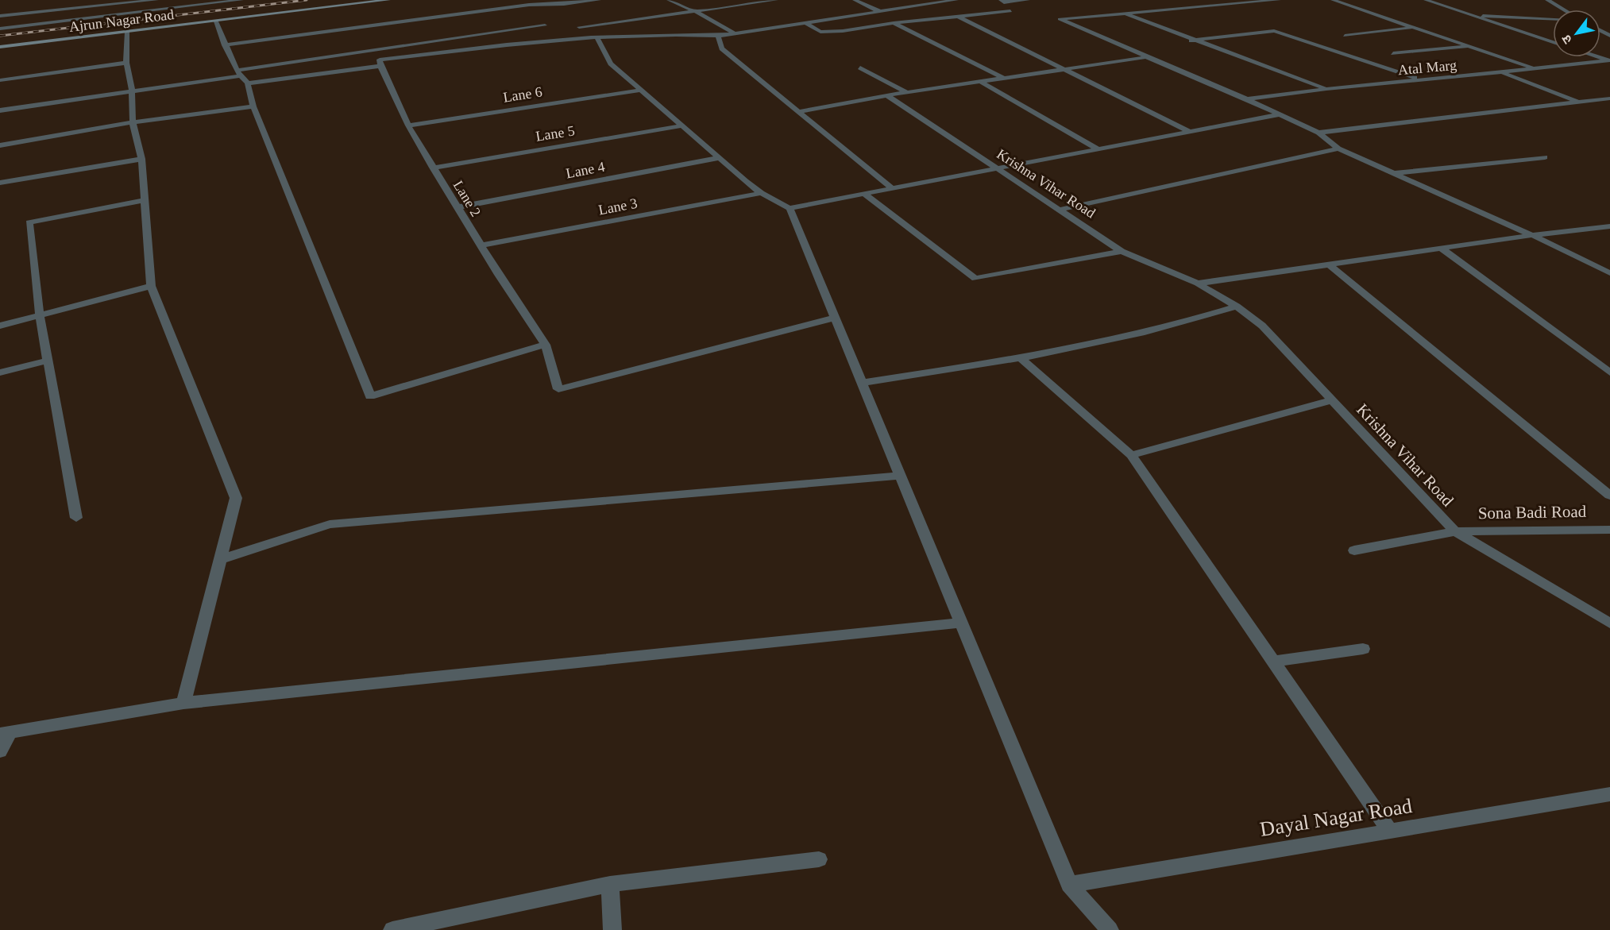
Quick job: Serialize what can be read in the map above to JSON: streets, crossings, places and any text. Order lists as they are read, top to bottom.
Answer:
{
  "streets": {
    "street": [
      "Ajrun Nagar Road",
      "Atal Marg",
      "Lane 6",
      "Lane 5",
      "Lane 4",
      "Krishna Vihar Road",
      "Lane 2",
      "Lane 3",
      "Sona Badi Road",
      "Dayal Nagar Road"
    ]
  },
  "crossings": [
    ["Lane 6", "Lane 2"],
    ["Lane 5", "Lane 2"],
    ["Lane 4", "Lane 2"],
    ["Krishna Vihar Road", "Sona Badi Road"],
    ["Lane 2", "Lane 3"]
  ],
  "north": "bottom left"
}
